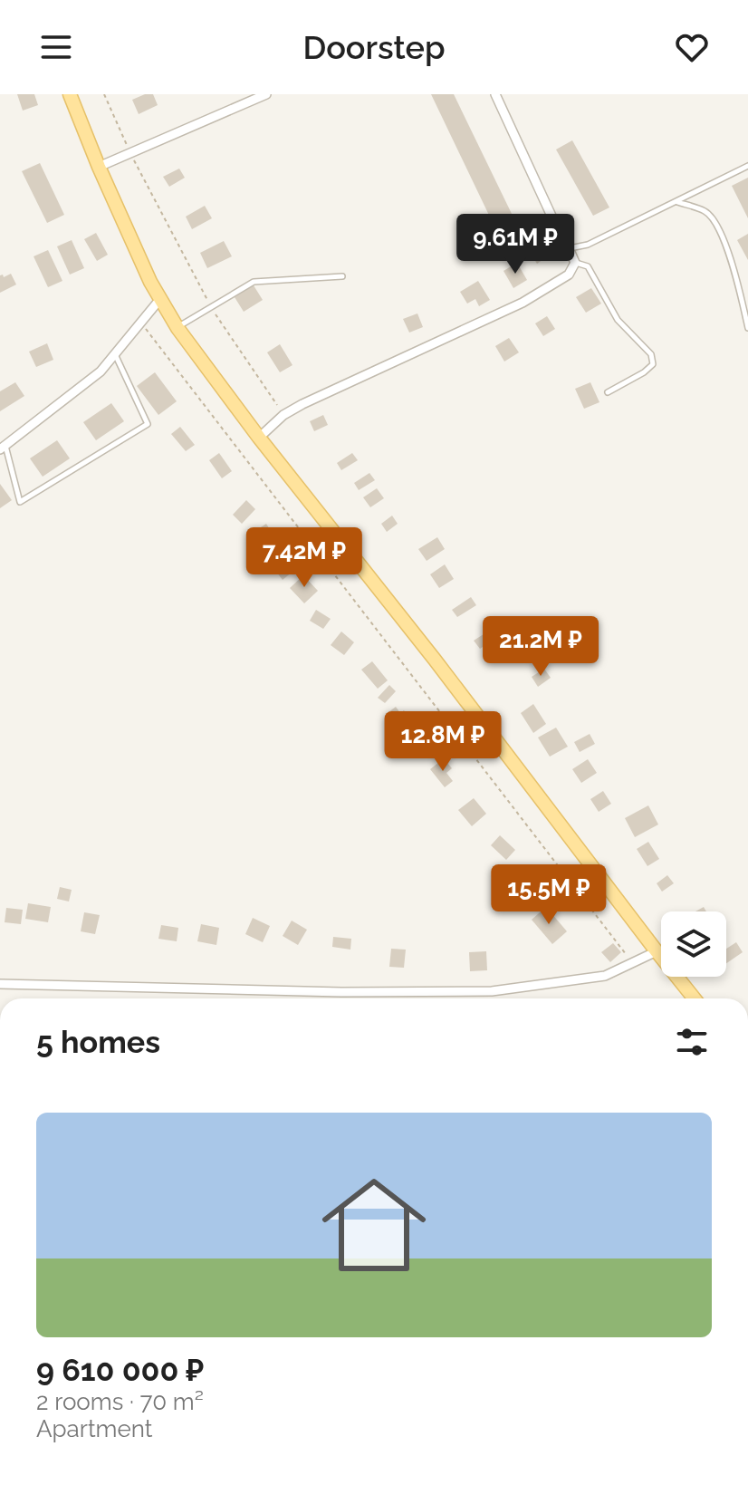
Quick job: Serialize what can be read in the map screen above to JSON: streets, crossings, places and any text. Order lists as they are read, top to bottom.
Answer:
{
  "page": {
    "header": "Doorstep",
    "price": [
      "9.61M ₽",
      "7.42M ₽",
      "21.2M ₽",
      "12.8M ₽",
      "15.5M ₽"
    ],
    "heading": "5 homes",
    "list": [
      {
        "name": "9 610 000 ₽",
        "note": "2 rooms · 70 m² · Apartment"
      }
    ]
  }
}
